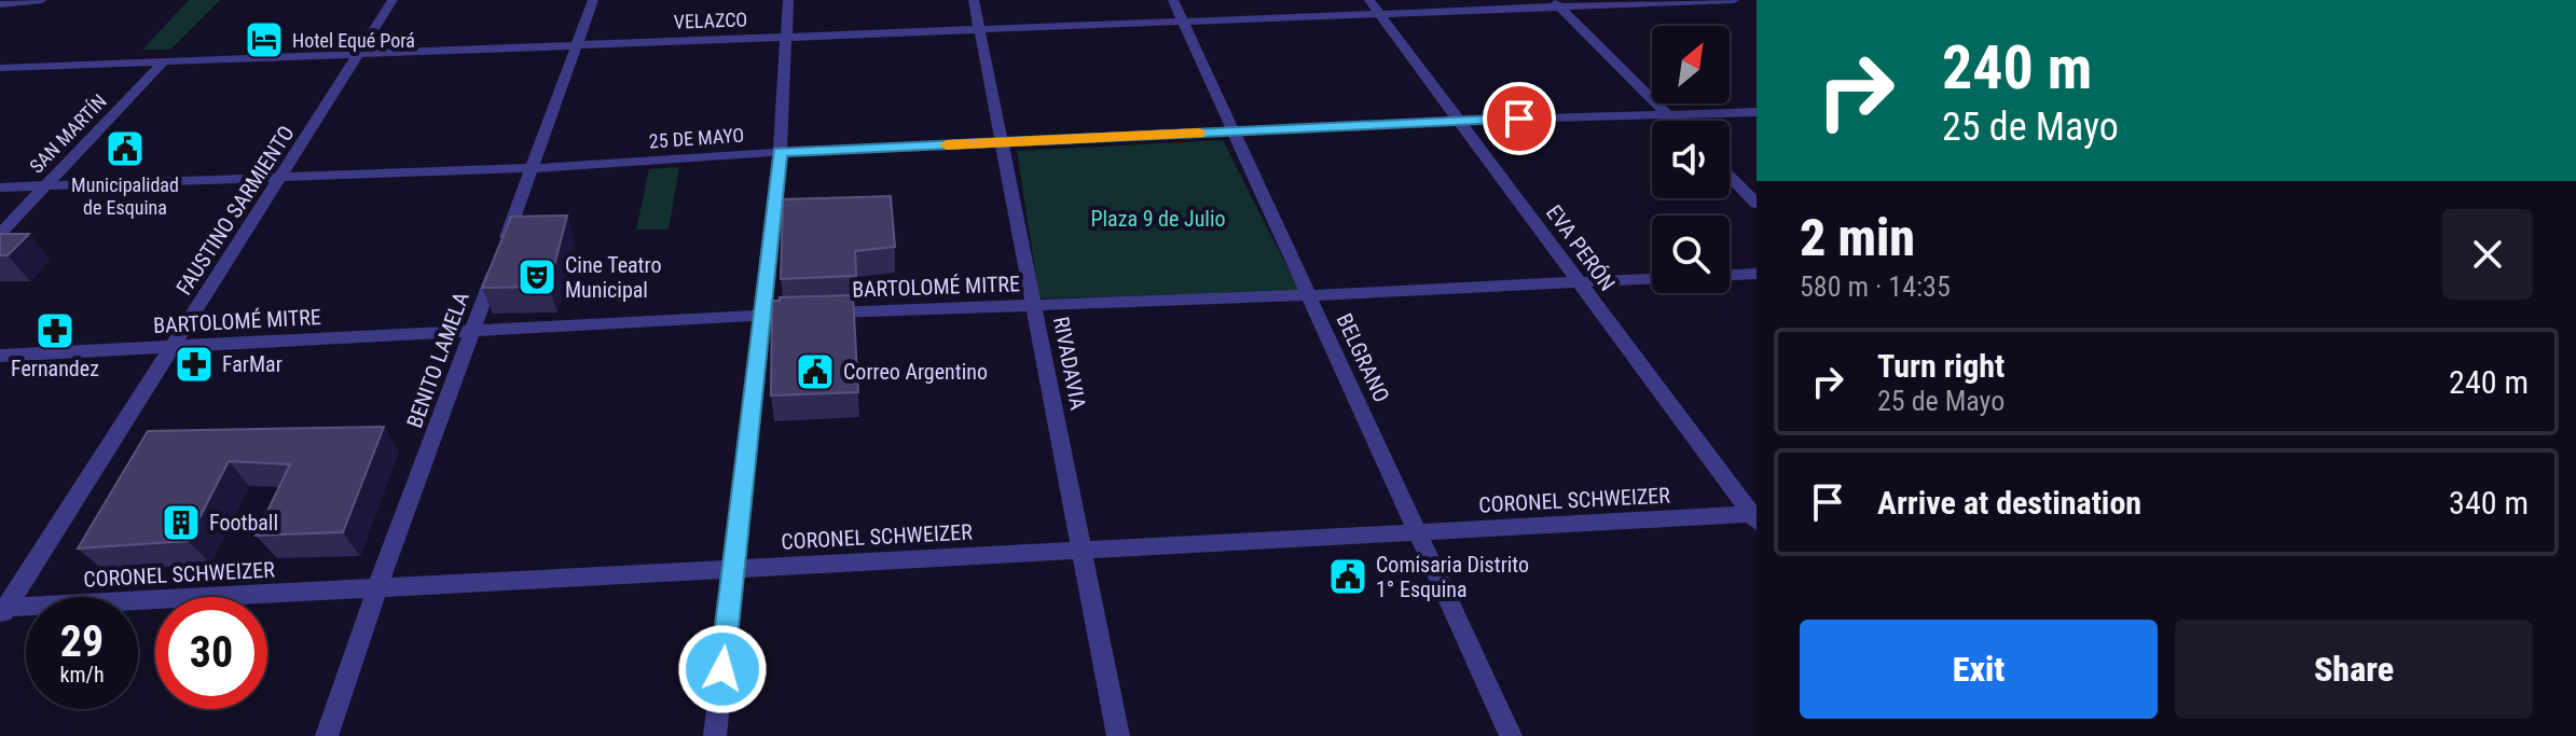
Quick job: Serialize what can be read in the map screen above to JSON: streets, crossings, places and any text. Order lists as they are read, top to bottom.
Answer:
{
  "streets": {
    "street": [
      "VELAZCO",
      "SAN MARTÍN",
      "25 DE MAYO",
      "FAUSTINO SARMIENTO",
      "EVA PERÓN",
      "BARTOLOMÉ MITRE",
      "BELGRANO",
      "BENITO LAMELA",
      "RIVADAVIA",
      "CORONEL SCHWEIZER"
    ]
  },
  "crossings": [
    ["VELAZCO", "SAN MARTÍN"],
    ["VELAZCO", "FAUSTINO SARMIENTO"],
    ["VELAZCO", "EVA PERÓN"],
    ["VELAZCO", "BELGRANO"],
    ["VELAZCO", "BENITO LAMELA"],
    ["VELAZCO", "RIVADAVIA"],
    ["SAN MARTÍN", "25 DE MAYO"],
    ["25 DE MAYO", "FAUSTINO SARMIENTO"],
    ["25 DE MAYO", "EVA PERÓN"],
    ["25 DE MAYO", "BELGRANO"],
    ["25 DE MAYO", "BENITO LAMELA"],
    ["25 DE MAYO", "RIVADAVIA"],
    ["FAUSTINO SARMIENTO", "BARTOLOMÉ MITRE"],
    ["FAUSTINO SARMIENTO", "CORONEL SCHWEIZER"],
    ["EVA PERÓN", "BARTOLOMÉ MITRE"],
    ["EVA PERÓN", "CORONEL SCHWEIZER"],
    ["BARTOLOMÉ MITRE", "BELGRANO"],
    ["BARTOLOMÉ MITRE", "BENITO LAMELA"],
    ["BARTOLOMÉ MITRE", "RIVADAVIA"],
    ["BELGRANO", "CORONEL SCHWEIZER"],
    ["BENITO LAMELA", "CORONEL SCHWEIZER"],
    ["RIVADAVIA", "CORONEL SCHWEIZER"]
  ],
  "parks": ["Plaza 9 de Julio"],
  "places": {
    "hotel": ["Hotel Equé Porá"],
    "public building": ["Municipalidad de Esquina", "Correo Argentino", "Comisaria Distrito 1° Esquina"],
    "theatre": ["Cine Teatro Municipal"],
    "pharmacy": ["Fernandez", "FarMar"],
    "building": ["Football"]
  },
  "north": "top right",
  "page": {
    "turn": ["240 m", "25 de Mayo"],
    "heading": ["2 min", "580 m · 14:35"],
    "list": [
      {
        "name": "Turn right",
        "note": "25 de Mayo",
        "value": "240 m"
      },
      {
        "name": "Arrive at destination",
        "value": "340 m"
      }
    ],
    "speed": "29 km/h",
    "limit": "30",
    "buttons": ["Exit", "Share"]
  }
}
